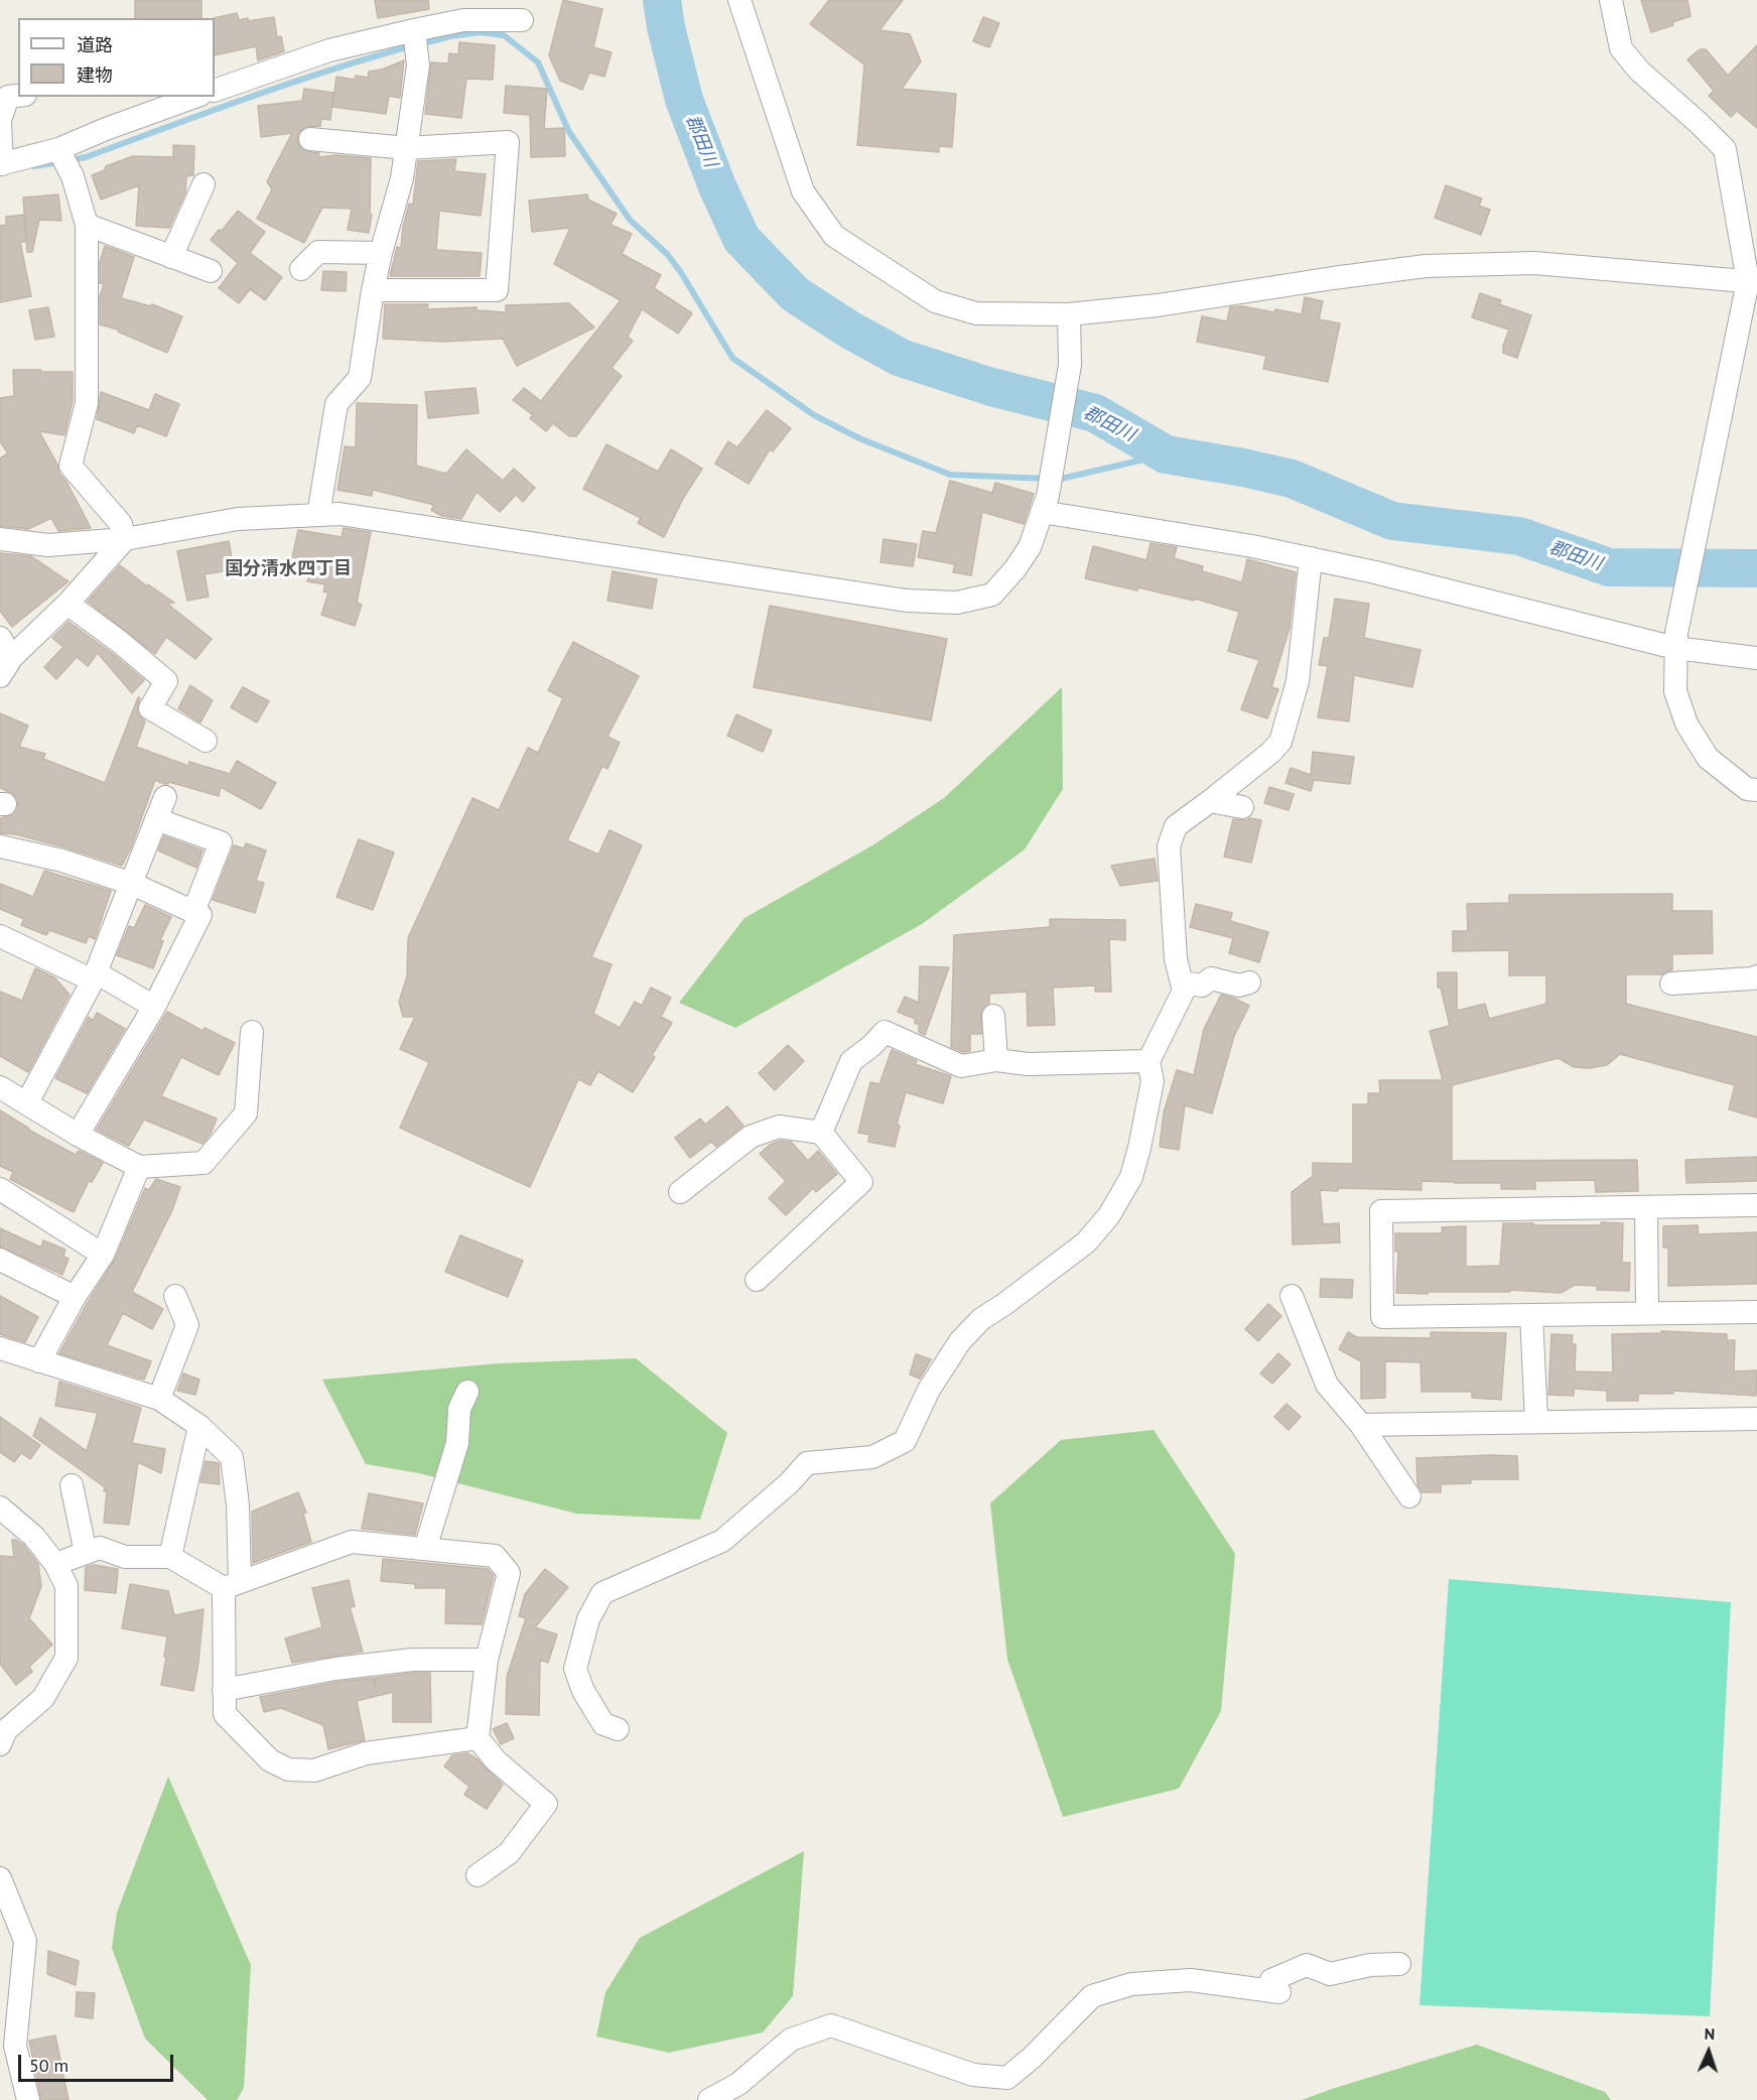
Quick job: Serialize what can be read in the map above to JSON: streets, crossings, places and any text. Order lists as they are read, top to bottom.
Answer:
{
  "districts": ["国分清水四丁目"],
  "water": ["郡田川"],
  "legend": ["道路", "建物"],
  "scale_bar": "50 m",
  "north": "top"
}
